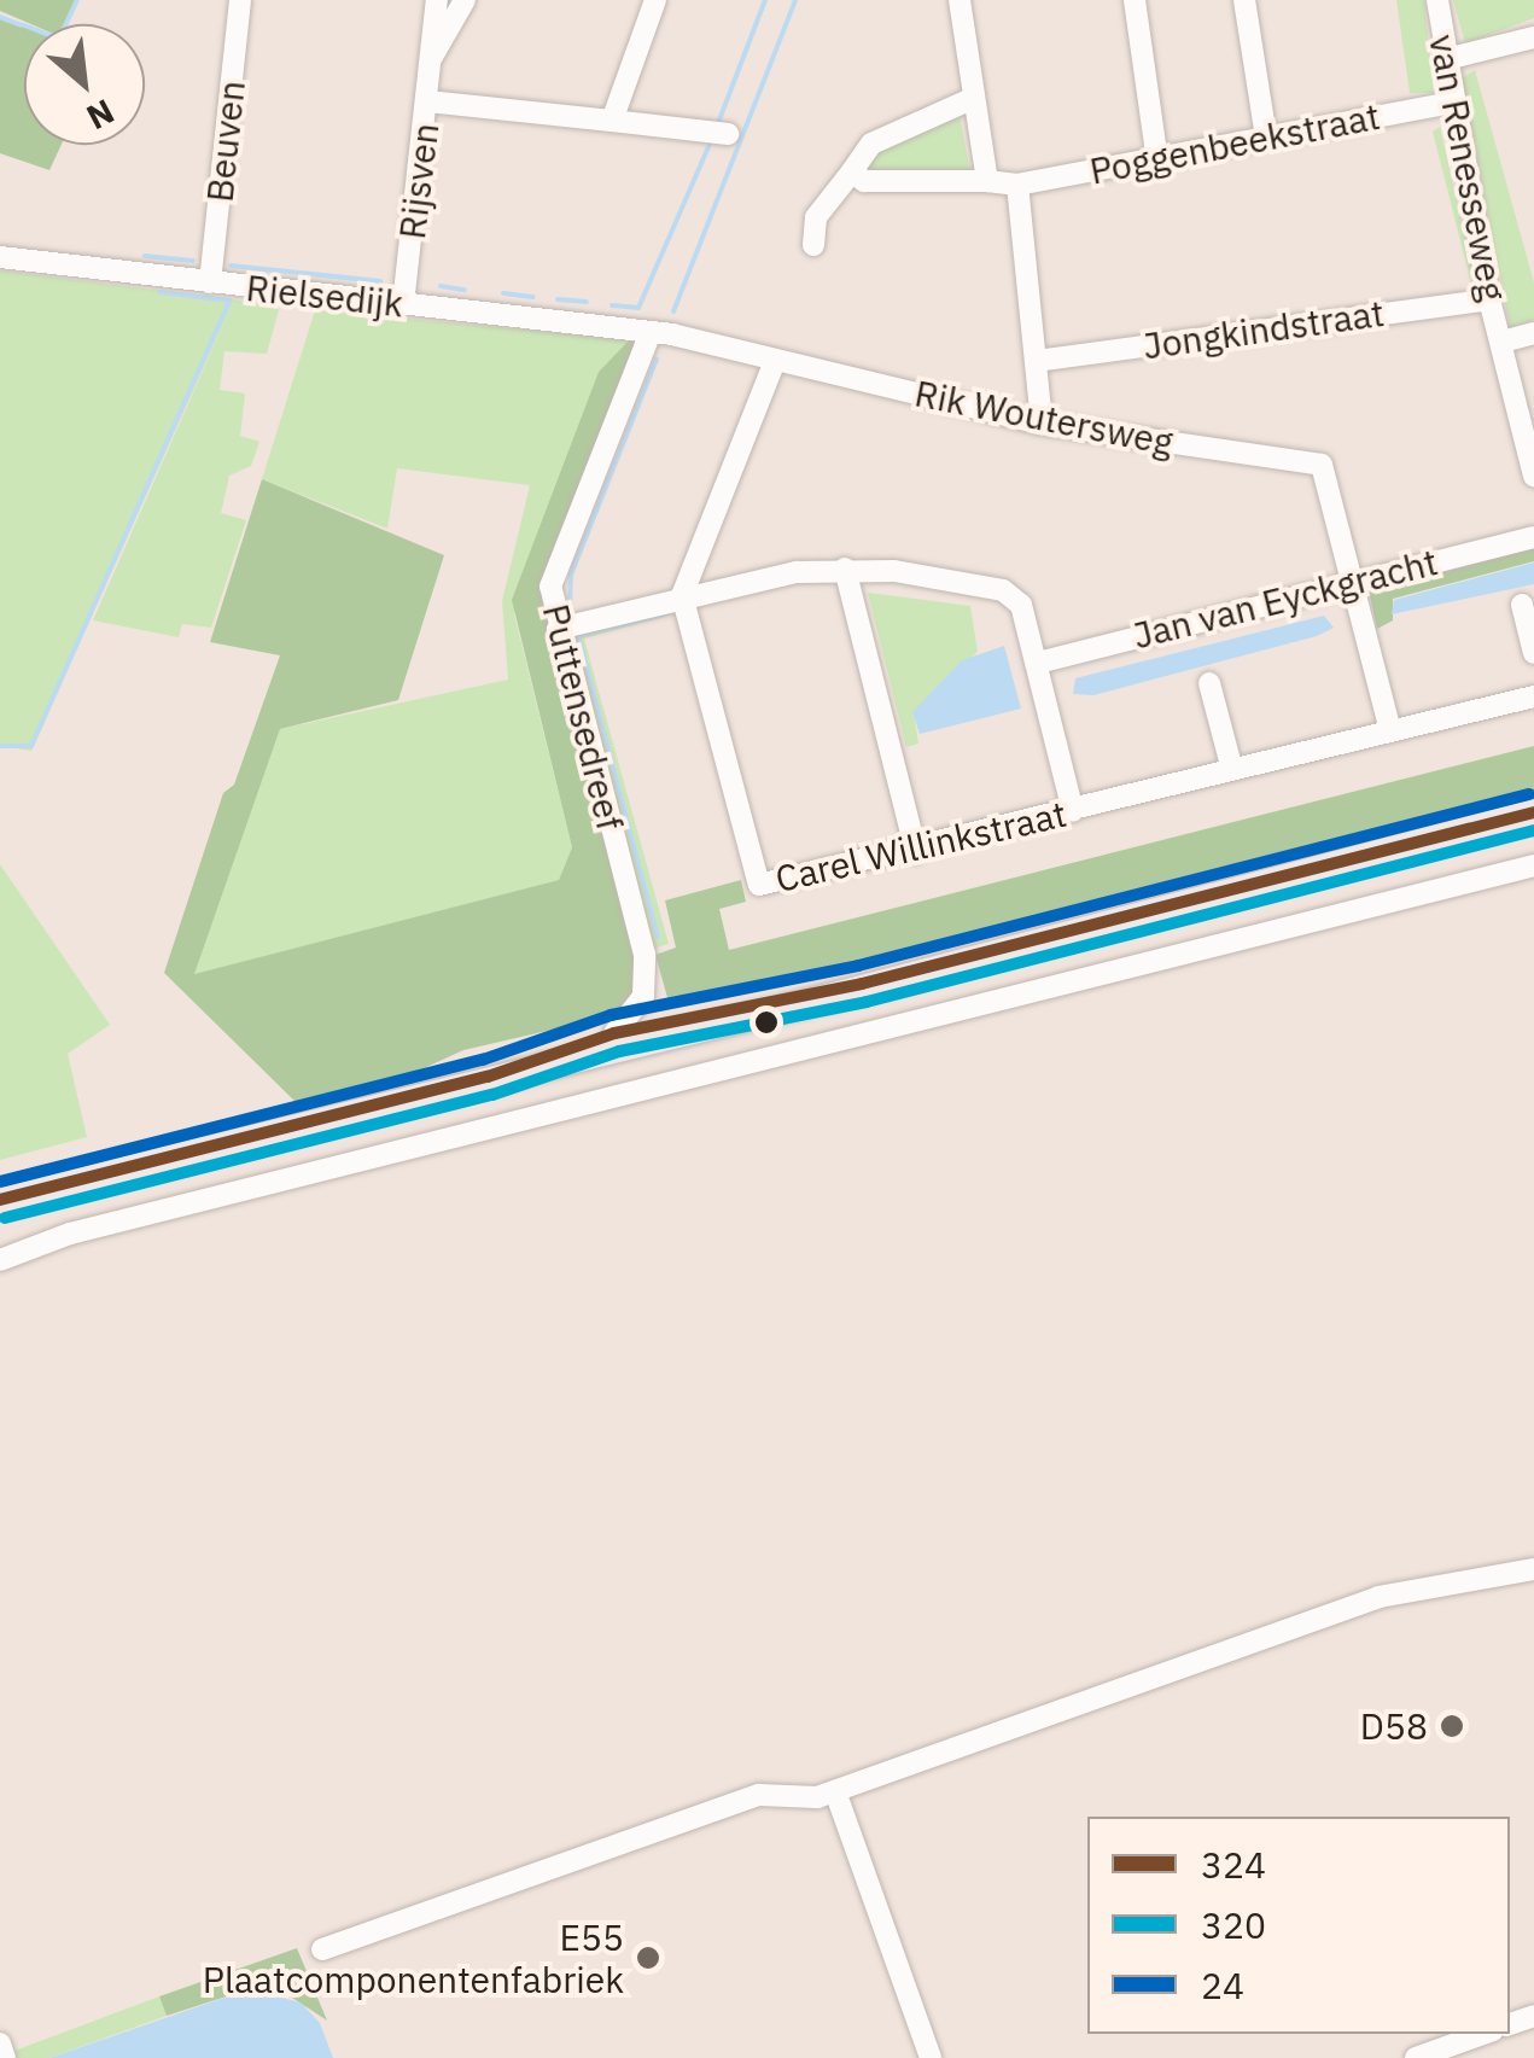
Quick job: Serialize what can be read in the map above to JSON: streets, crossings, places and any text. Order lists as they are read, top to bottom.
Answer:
{
  "streets": {
    "street": [
      "Beuven",
      "Poggenbeekstraat",
      "van Renesseweg",
      "Rijsven",
      "Rielsedijk",
      "Jongkindstraat",
      "Rik Woutersweg",
      "Jan van Eyckgracht",
      "Puttensedreef",
      "Carel Willinkstraat"
    ]
  },
  "crossings": [
    ["Beuven", "Rielsedijk"],
    ["Poggenbeekstraat", "van Renesseweg"],
    ["van Renesseweg", "Jongkindstraat"],
    ["Rijsven", "Rielsedijk"],
    ["Rielsedijk", "Rik Woutersweg"],
    ["Rielsedijk", "Puttensedreef"],
    ["Rik Woutersweg", "Jan van Eyckgracht"],
    ["Rik Woutersweg", "Puttensedreef"]
  ],
  "places": ["D58", "E55 Plaatcomponentenfabriek"],
  "lines": ["transit line 24", "transit line 324", "transit line 320"],
  "legend": ["324", "320", "24"],
  "north": "bottom right"
}
